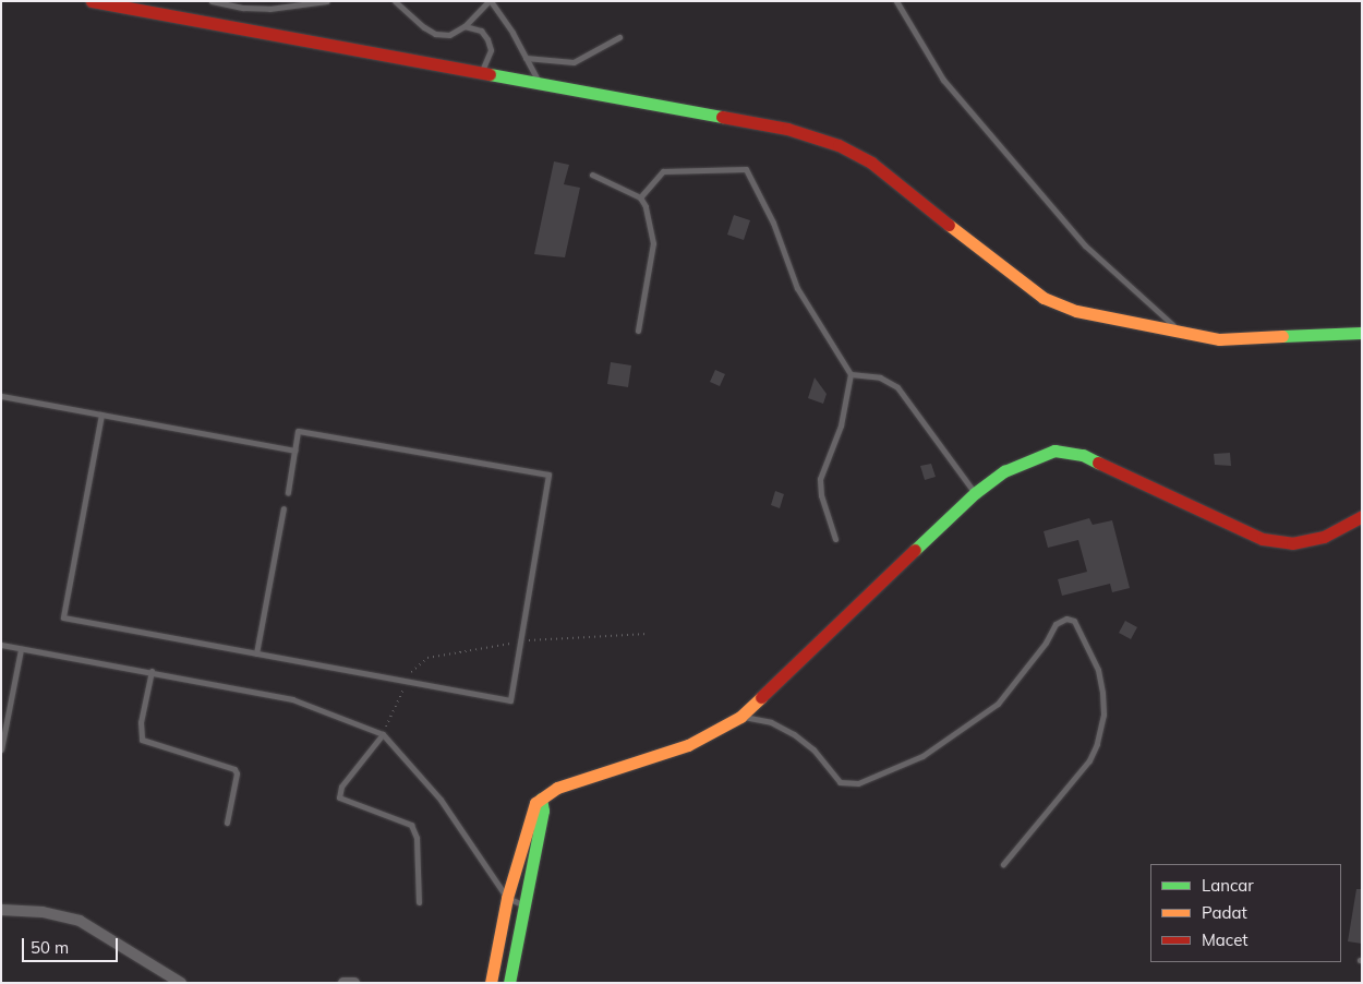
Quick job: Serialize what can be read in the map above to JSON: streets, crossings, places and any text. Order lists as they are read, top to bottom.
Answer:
{
  "legend": ["Lancar", "Padat", "Macet"],
  "scale_bar": "50 m"
}
